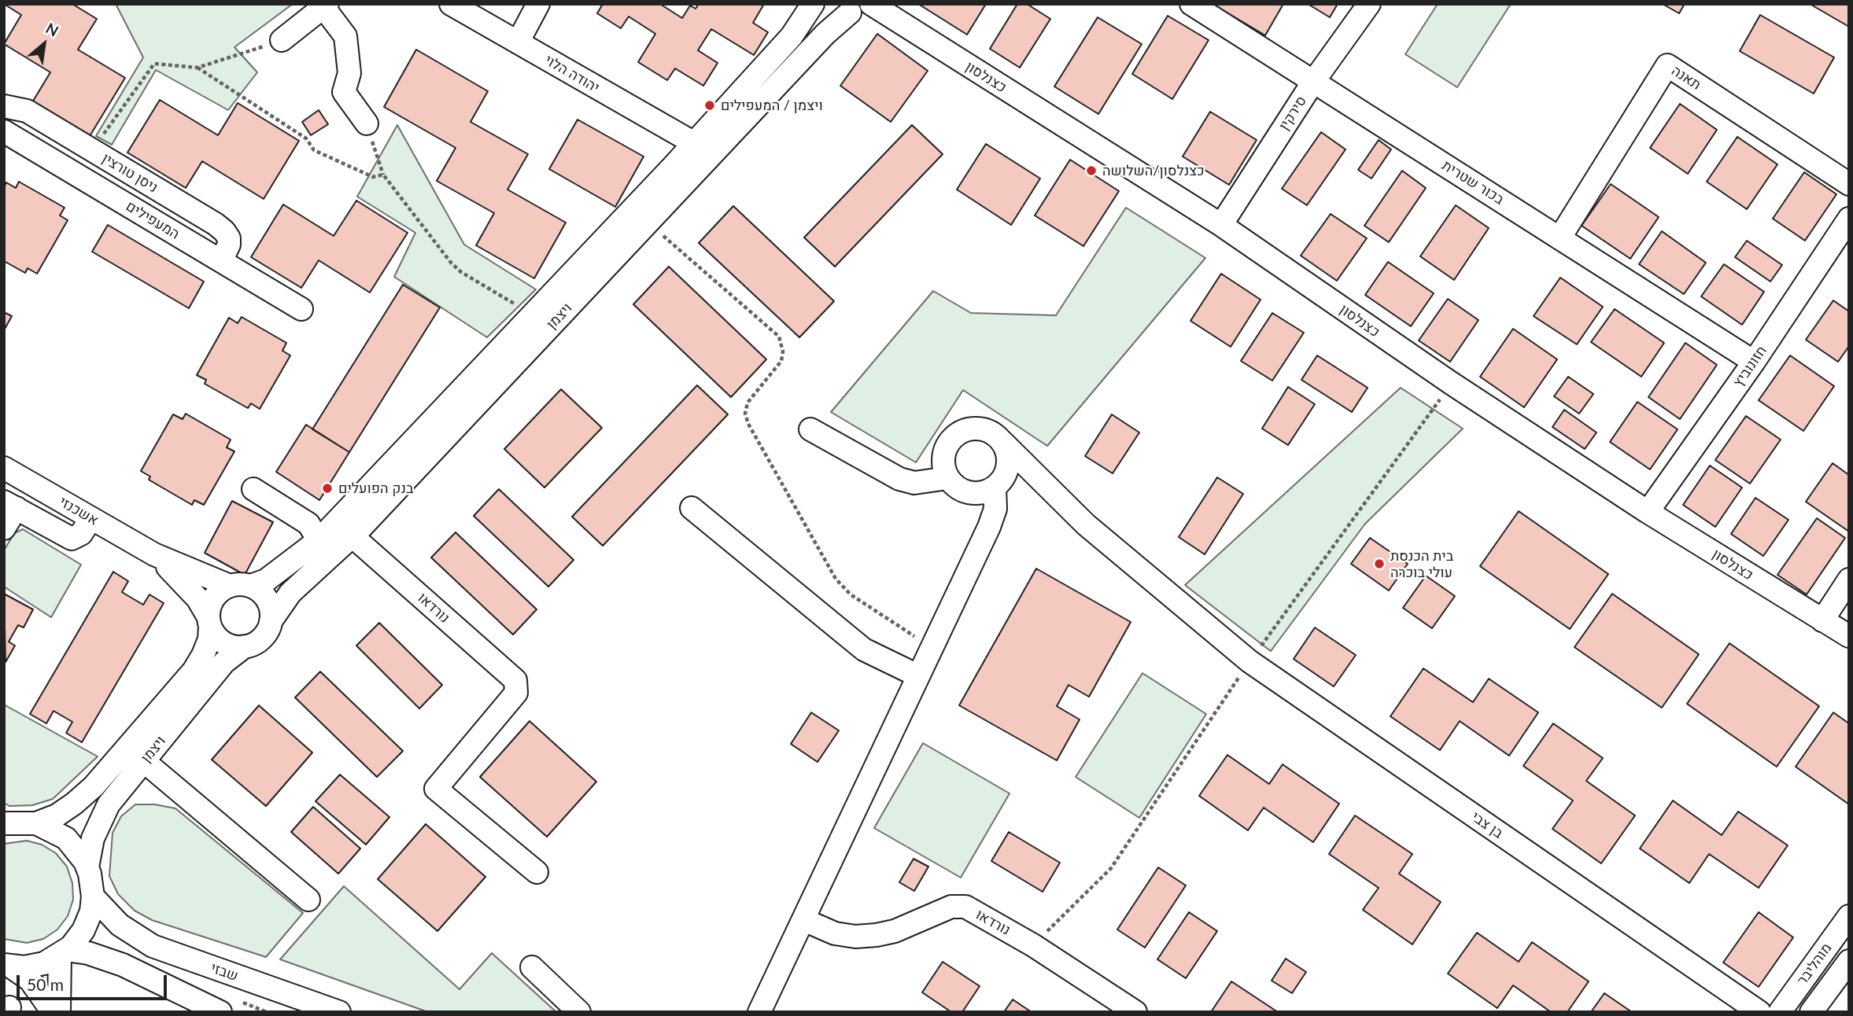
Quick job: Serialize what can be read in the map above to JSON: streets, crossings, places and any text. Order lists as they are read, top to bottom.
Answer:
{
  "streets": {
    "street": [
      "יהודה הלוי",
      "כצנלסון",
      "תאנה",
      "סירקין",
      "ניסן טורצין",
      "בכור שטרית",
      "המעפילים",
      "ויצמן",
      "חזונוביץ",
      "אשכנזי",
      "נורדאו",
      "בן צבי",
      "מוהליבר",
      "שבזי"
    ]
  },
  "crossings": [
    ["יהודה הלוי", "ויצמן"],
    ["כצנלסון", "סירקין"],
    ["כצנלסון", "ויצמן"],
    ["כצנלסון", "חזונוביץ"],
    ["תאנה", "בכור שטרית"],
    ["סירקין", "בכור שטרית"],
    ["ניסן טורצין", "המעפילים"],
    ["בכור שטרית", "חזונוביץ"],
    ["ויצמן", "אשכנזי"],
    ["ויצמן", "נורדאו"]
  ],
  "places": [
    "ויצמן / המעפילים",
    "כצנלסון/השלושה",
    "בנק הפועלים",
    "בית הכנסת עולי בוכרה"
  ],
  "scale_bar": "50 m",
  "north": "top right"
}
